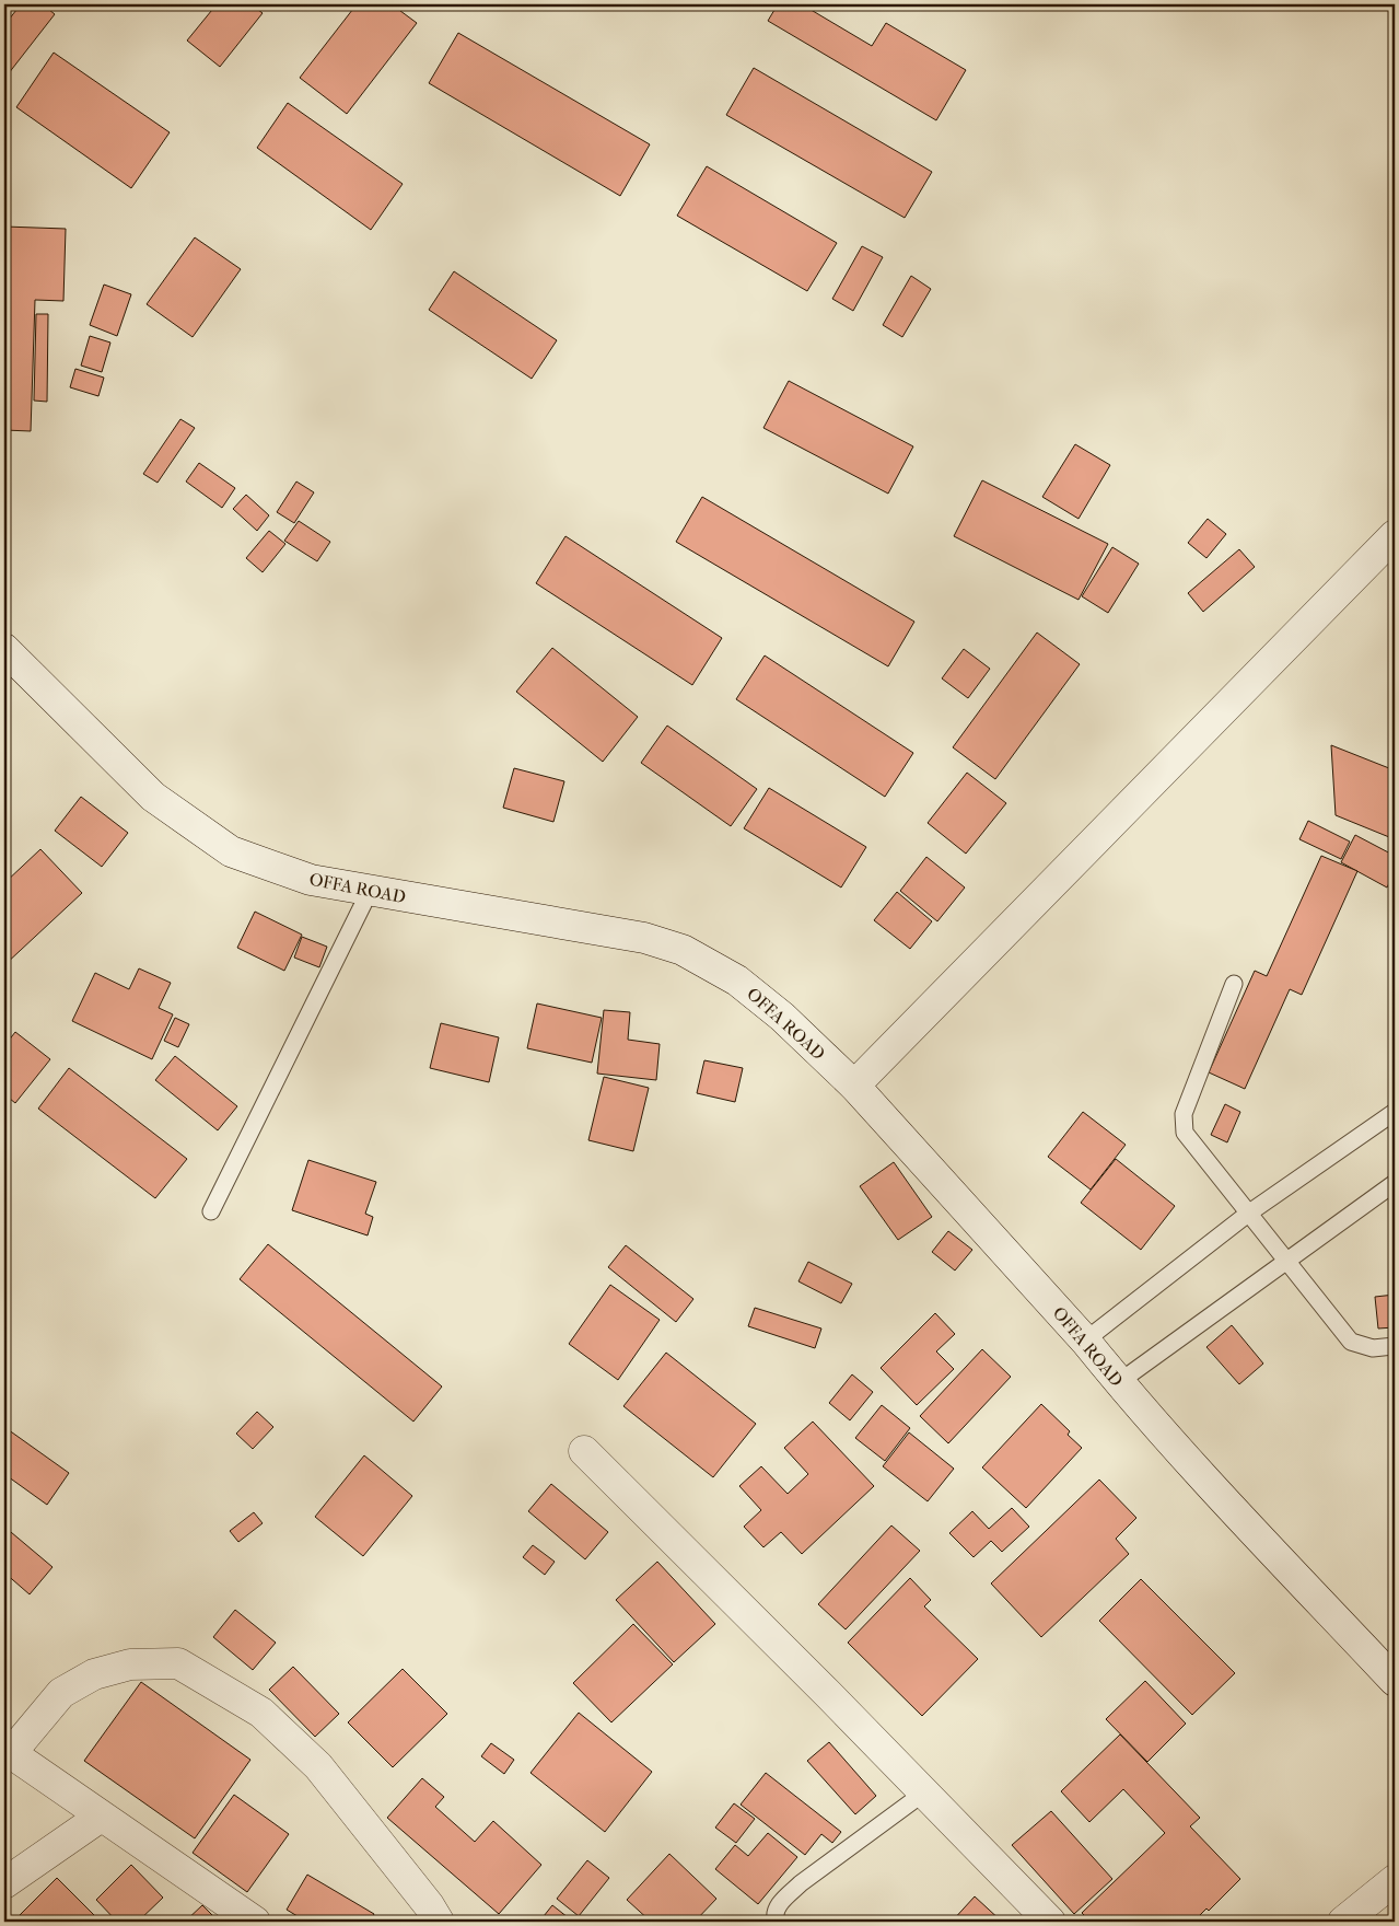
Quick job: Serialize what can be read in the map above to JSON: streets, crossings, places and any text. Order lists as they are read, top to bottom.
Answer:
{
  "streets": {
    "street": ["OFFA ROAD"]
  }
}
